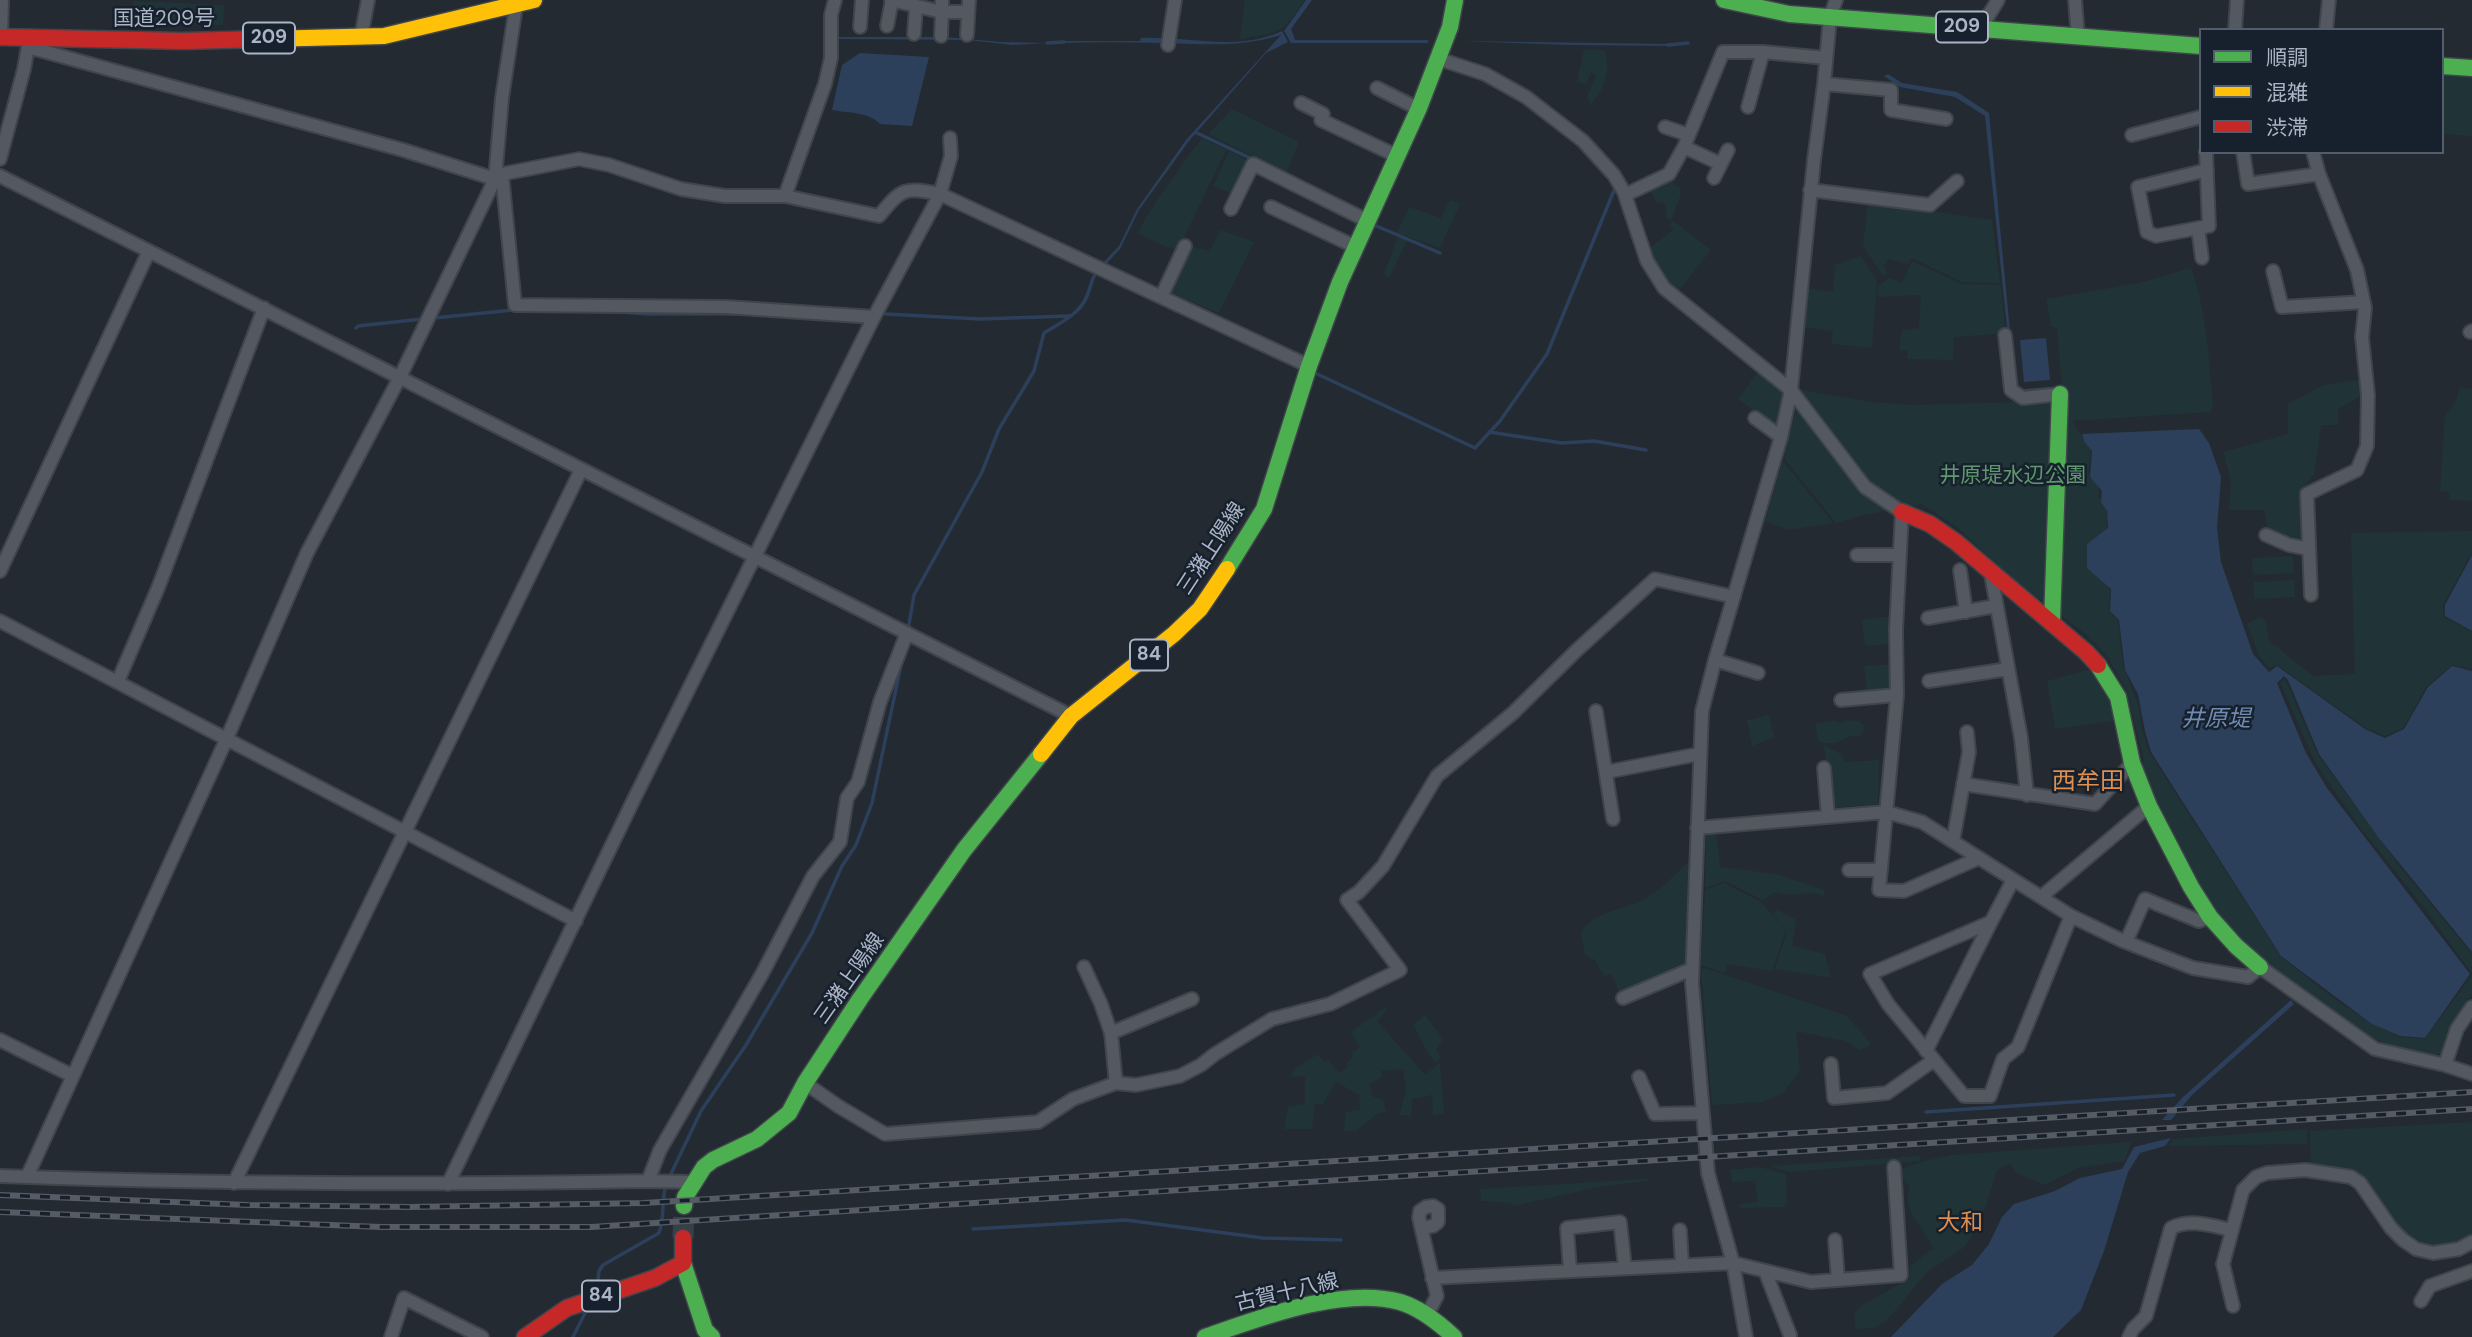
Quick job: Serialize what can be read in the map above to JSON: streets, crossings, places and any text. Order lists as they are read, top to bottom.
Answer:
{
  "streets": {
    "main road": [
      "国道209号",
      "209",
      "三潴上陽線",
      "84",
      "古賀十八線"
    ]
  },
  "districts": ["西牟田", "大和"],
  "water": ["井原堤"],
  "parks": ["井原堤水辺公園"],
  "legend": ["順調", "混雑", "渋滞"]
}
